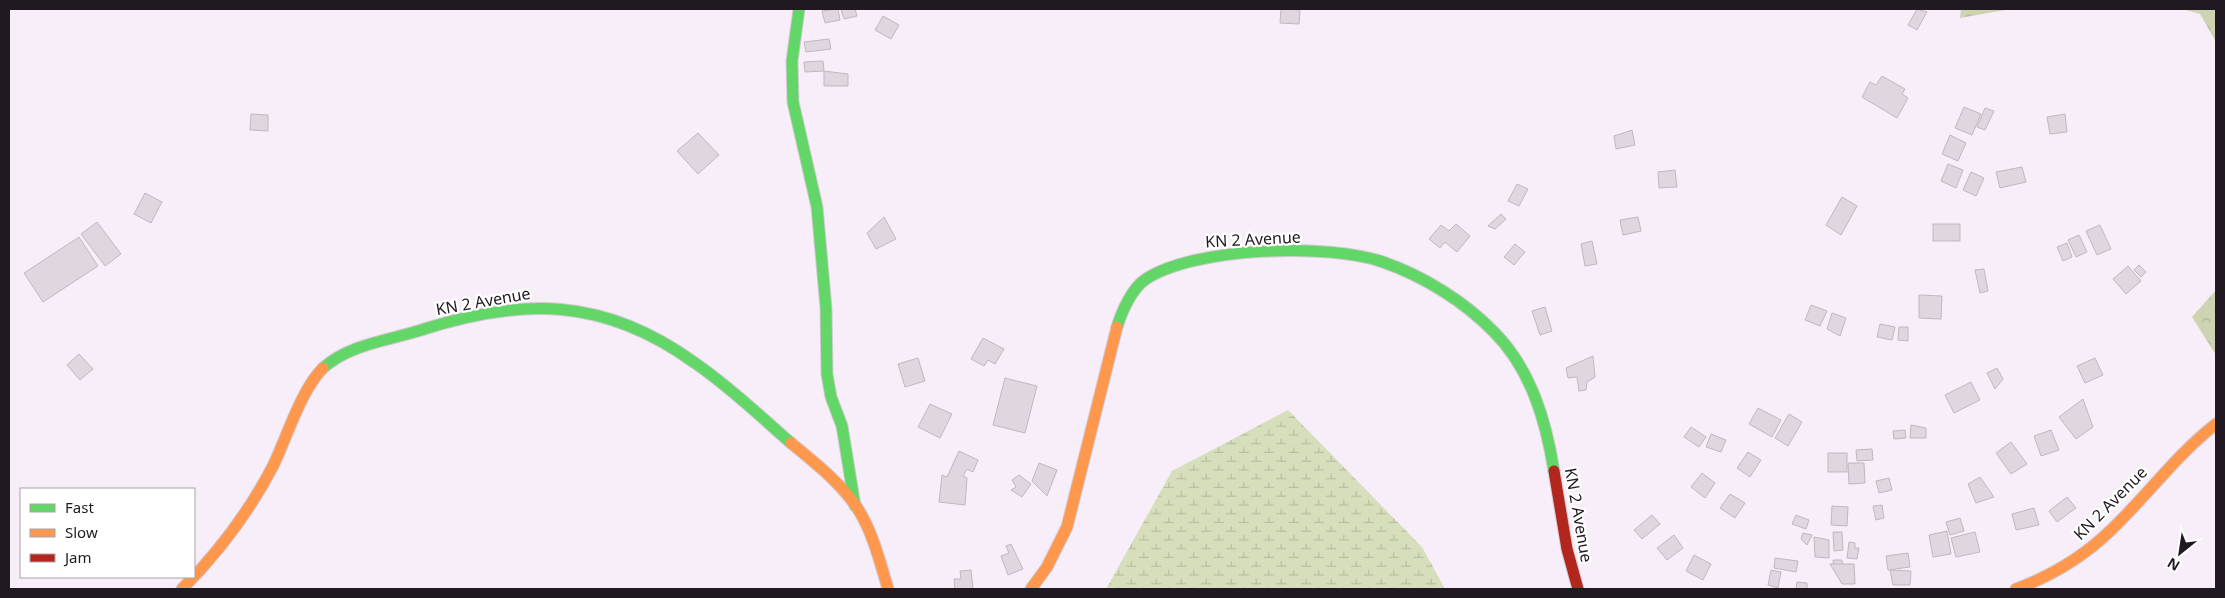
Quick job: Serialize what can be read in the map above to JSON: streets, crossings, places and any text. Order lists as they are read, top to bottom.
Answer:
{
  "streets": {
    "main road": ["KN 2 Avenue"]
  },
  "legend": ["Fast", "Slow", "Jam"],
  "north": "bottom left"
}
